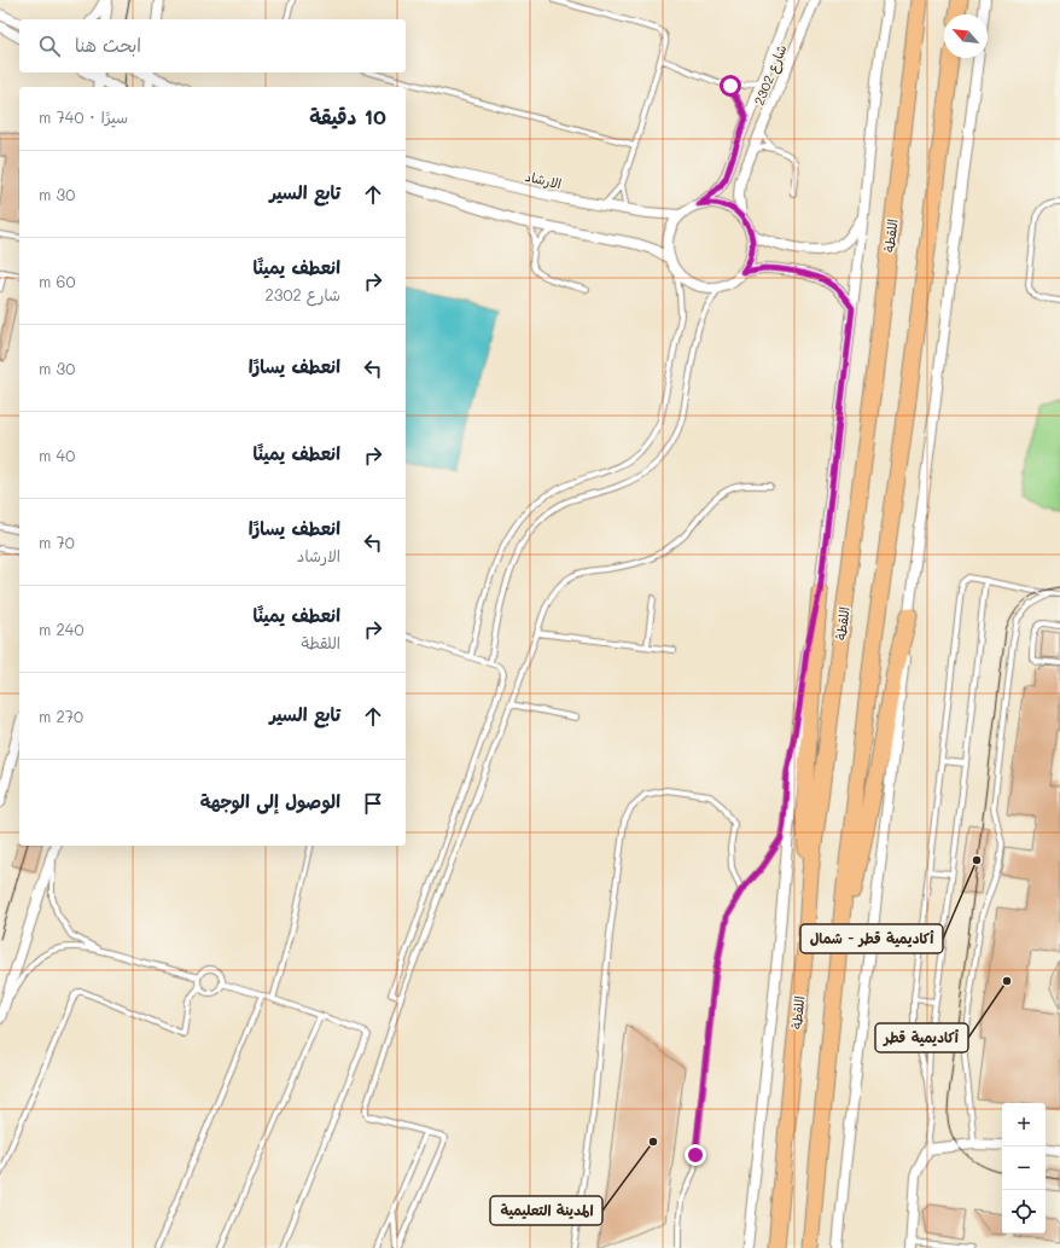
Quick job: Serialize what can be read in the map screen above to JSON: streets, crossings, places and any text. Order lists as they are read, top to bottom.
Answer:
{
  "streets": {
    "main road": ["اللقطة"],
    "street": ["شارع 2302", "الارشاد"]
  },
  "crossings": [
    ["شارع 2302", "الارشاد"]
  ],
  "places": ["أكاديمية قطر - شمال", "أكاديمية قطر", "المدينة التعليمية"],
  "north": "top left",
  "page": {
    "search": "ابحث هنا",
    "heading": ["10 دقيقة", "سيرًا · 740 m"],
    "list": [
      ["تابع السير", "30 m"],
      ["انعطف يمينًا", "شارع 2302", "60 m"],
      ["انعطف يسارًا", "30 m"],
      ["انعطف يمينًا", "40 m"],
      ["انعطف يسارًا", "الارشاد", "70 m"],
      ["انعطف يمينًا", "اللقطة", "240 m"],
      ["تابع السير", "270 m"],
      "الوصول إلى الوجهة"
    ],
    "map_buttons": ["+", "−"]
  }
}
